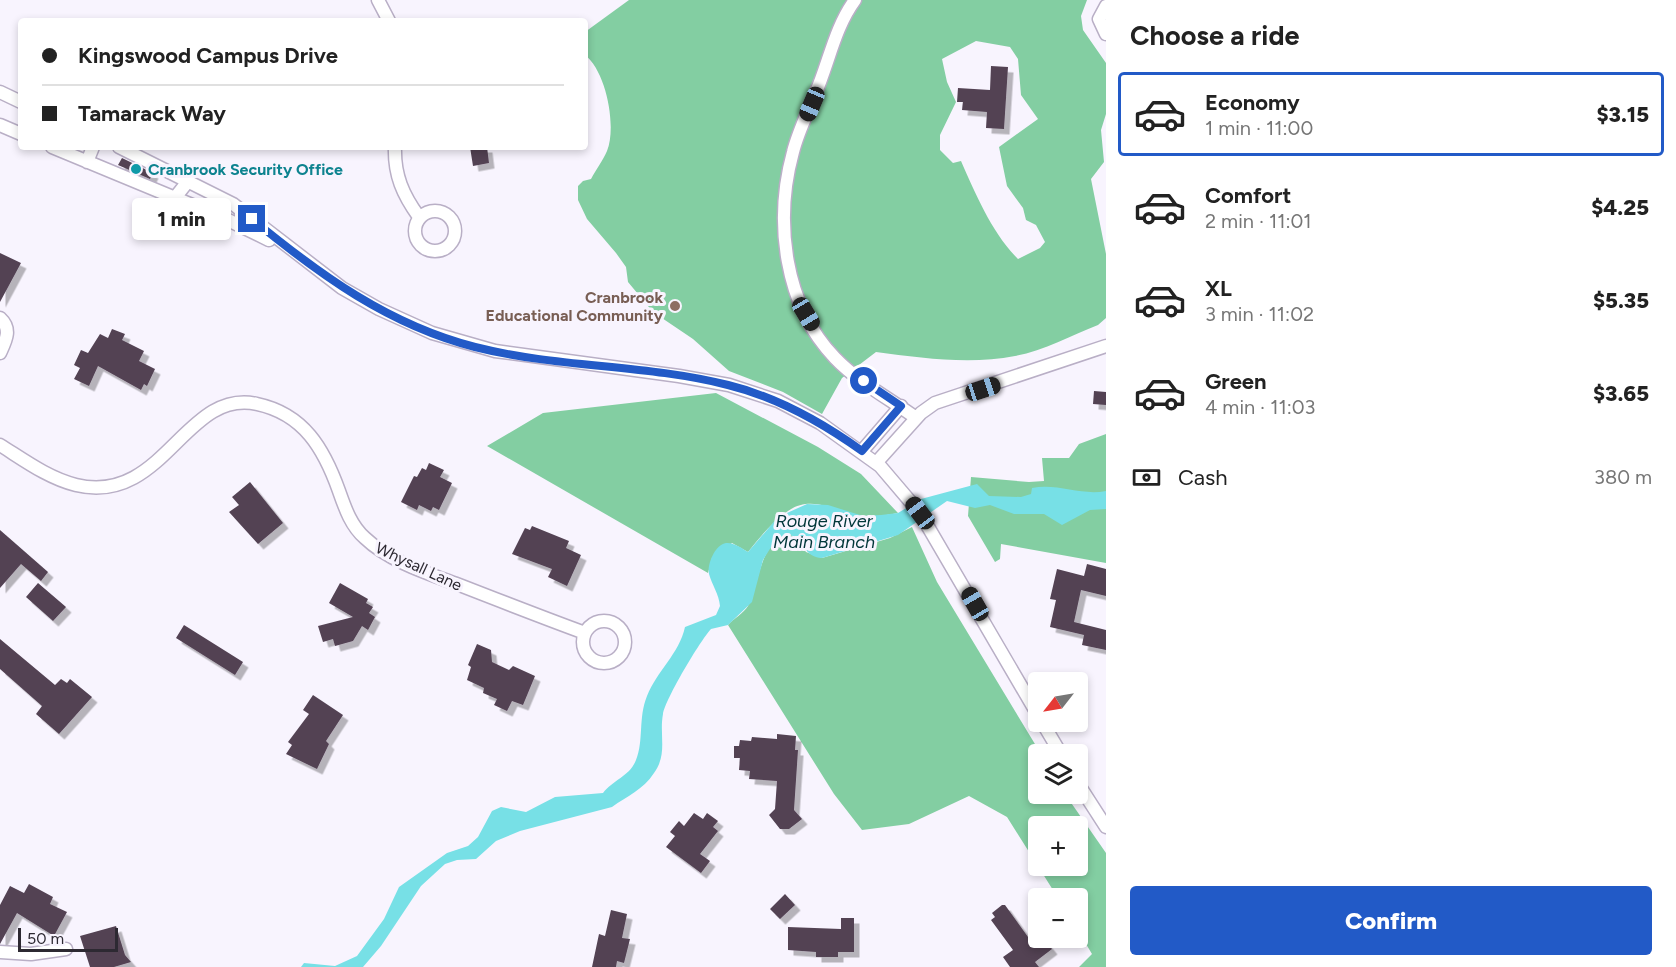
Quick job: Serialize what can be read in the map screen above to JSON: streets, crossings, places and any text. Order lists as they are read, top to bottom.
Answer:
{
  "streets": {
    "street": ["Whysall Lane"]
  },
  "water": ["Rouge River Main Branch"],
  "places": ["Cranbrook Security Office", "Cranbrook Educational Community"],
  "scale_bar": "50 m",
  "north": "bottom left",
  "page": {
    "heading": "Choose a ride",
    "banner": ["Kingswood Campus Drive", "Tamarack Way"],
    "list": [
      {
        "name": "Economy",
        "note": "1 min · 11:00",
        "value": "$3.15"
      },
      {
        "name": "Comfort",
        "note": "2 min · 11:01",
        "value": "$4.25"
      },
      {
        "name": "XL",
        "note": "3 min · 11:02",
        "value": "$5.35"
      },
      {
        "name": "Green",
        "note": "4 min · 11:03",
        "value": "$3.65"
      }
    ],
    "bubble": "1 min",
    "pay": ["Cash", "380 m"],
    "map_buttons": ["+", "−"],
    "buttons": "Confirm",
    "scale": "50 m"
  }
}
